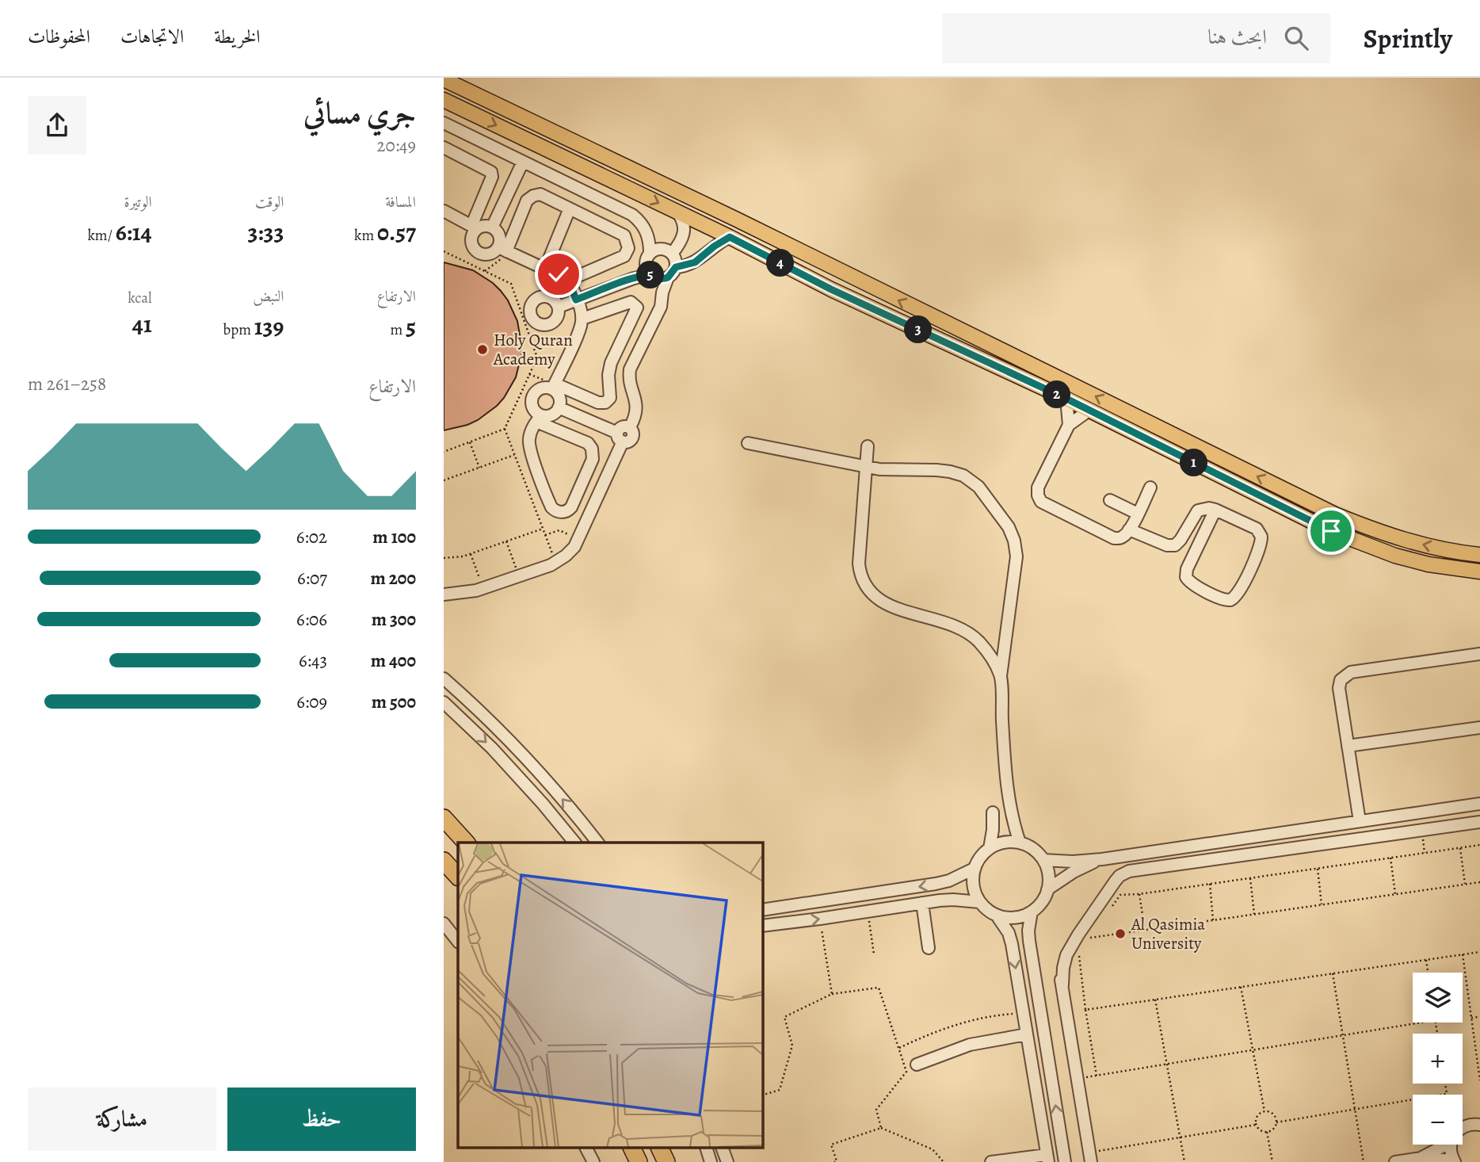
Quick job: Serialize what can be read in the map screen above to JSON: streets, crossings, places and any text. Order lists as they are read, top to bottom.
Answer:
{
  "places": ["Holy Quran Academy", "Al Qasimia University"],
  "page": {
    "header": "Sprintly",
    "search": "ابحث هنا",
    "nav": ["الخريطة", "الاتجاهات", "المحفوظات"],
    "heading": ["جري مسائي", "20:49"],
    "stats": [
      ["المسافة", "0.57 km"],
      ["الوقت", "3:33"],
      ["الوتيرة", "6:14 /km"],
      ["الارتفاع", "5 m"],
      ["النبض", "139 bpm"],
      ["kcal", "41"]
    ],
    "pins": [
      "4",
      "5",
      "3",
      "2",
      "1"
    ],
    "chart": ["الارتفاع", "258–261 m"],
    "list": [
      {
        "name": "100 m",
        "note": "6:02"
      },
      {
        "name": "200 m",
        "note": "6:07"
      },
      {
        "name": "300 m",
        "note": "6:06"
      },
      {
        "name": "400 m",
        "note": "6:43"
      },
      {
        "name": "500 m",
        "note": "6:09"
      }
    ],
    "map_buttons": ["+", "−"],
    "buttons": ["حفظ", "مشاركة"]
  }
}
